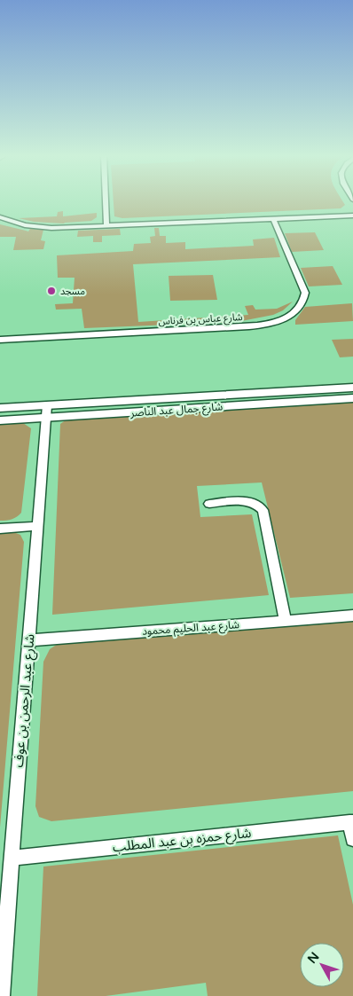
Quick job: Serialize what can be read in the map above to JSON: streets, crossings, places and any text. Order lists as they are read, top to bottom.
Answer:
{
  "streets": {
    "main road": ["شارع جمال عبد الناصر"],
    "street": [
      "شارع عباس بن فرناس",
      "شارع عبد الحليم محمود",
      "شارع عبد الرحمن بن عوف",
      "شارع حمزه بن عبد المطلب"
    ]
  },
  "crossings": [
    ["شارع جمال عبد الناصر", "شارع عبد الرحمن بن عوف"],
    ["شارع عبد الحليم محمود", "شارع عبد الرحمن بن عوف"],
    ["شارع عبد الرحمن بن عوف", "شارع حمزه بن عبد المطلب"]
  ],
  "places": ["مسجد"],
  "north": "top left"
}
